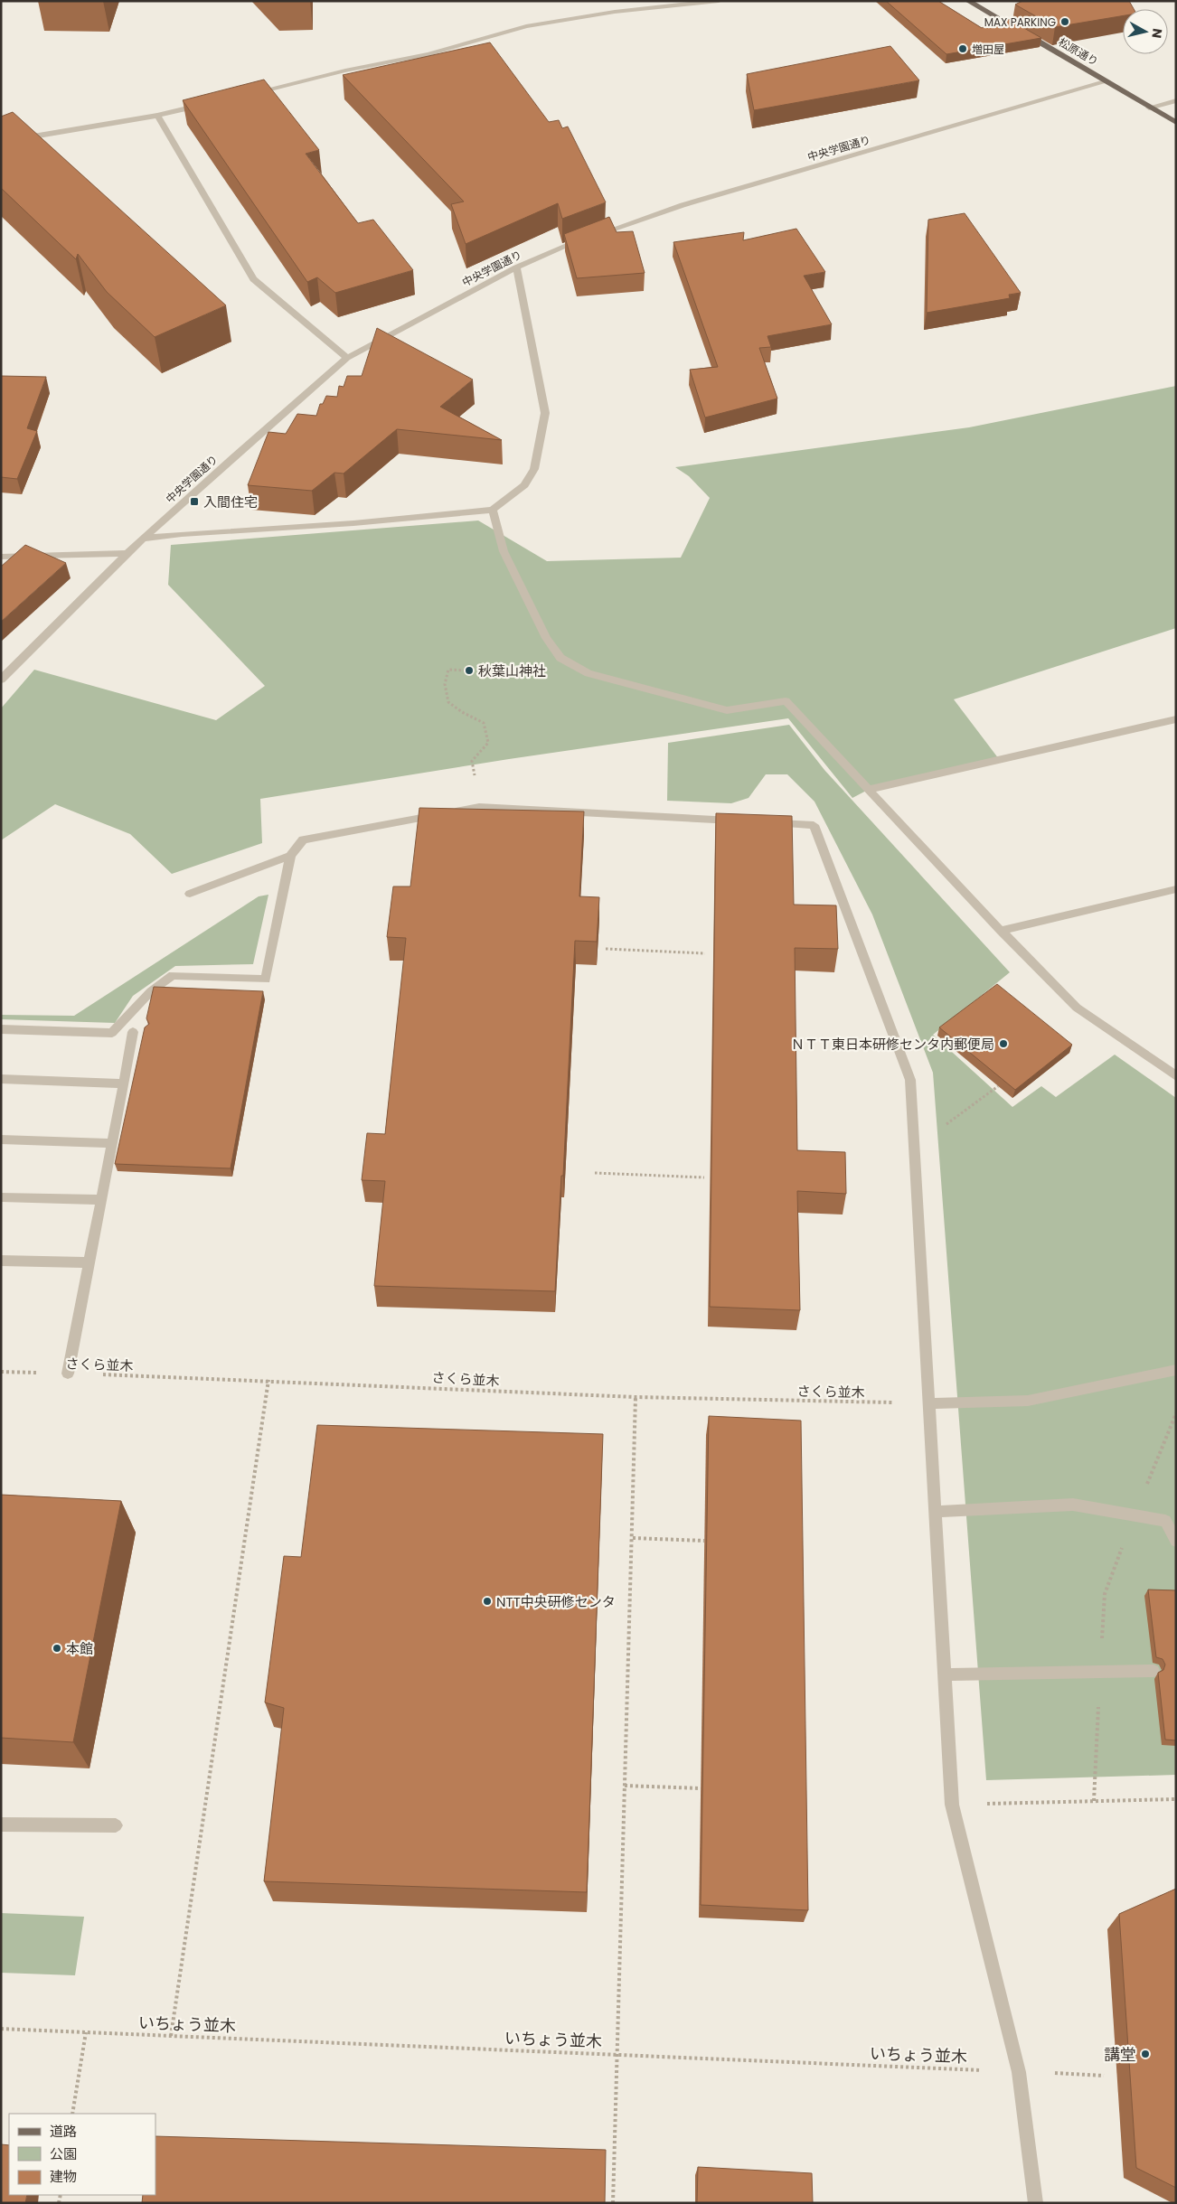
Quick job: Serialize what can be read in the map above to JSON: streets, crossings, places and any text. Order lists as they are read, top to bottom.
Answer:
{
  "streets": {
    "main road": ["松原通り"],
    "street": ["中央学園通り"],
    "path": ["さくら並木", "いちょう並木"]
  },
  "crossings": [
    ["松原通り", "中央学園通り"]
  ],
  "places": {
    "other": [
      "MAX PARKING",
      "増田屋",
      "秋葉山神社",
      "ＮＴＴ東日本研修センタ内郵便局",
      "NTT中央研修センタ",
      "本館",
      "講堂"
    ],
    "transit": ["入間住宅"]
  },
  "legend": ["道路", "公園", "建物"],
  "north": "right"
}
